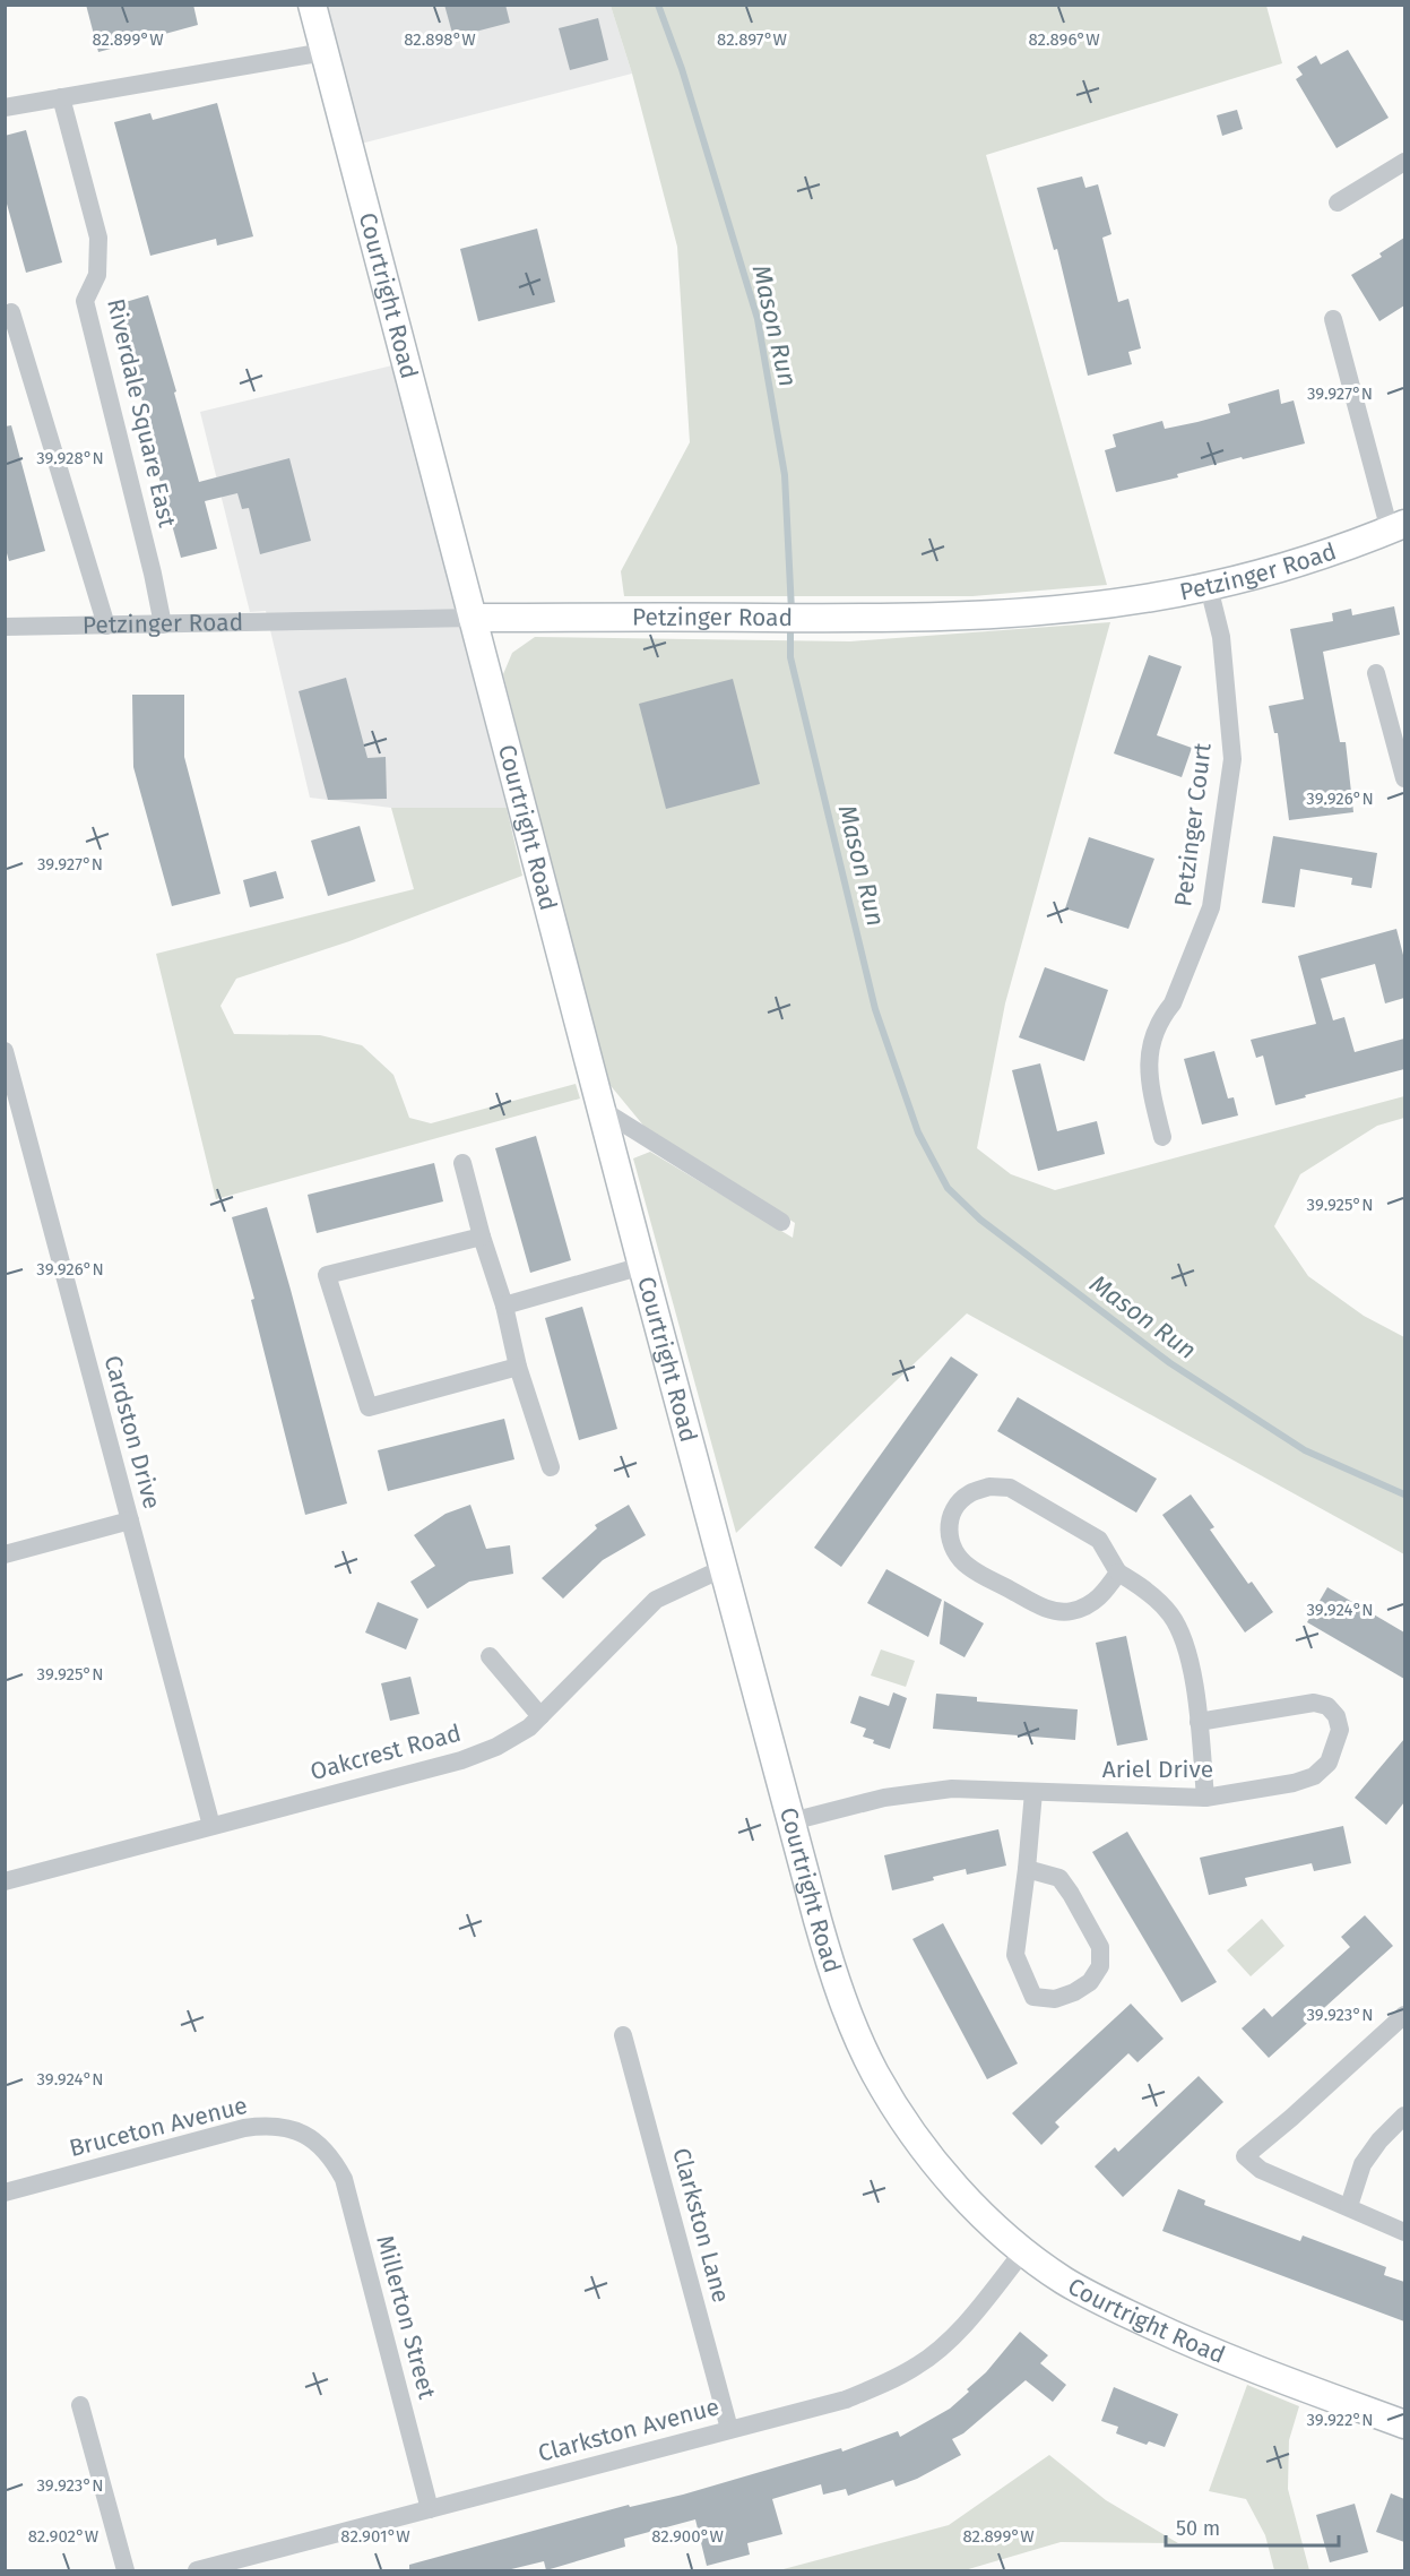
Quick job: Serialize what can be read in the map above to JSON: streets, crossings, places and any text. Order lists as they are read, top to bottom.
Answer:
{
  "streets": {
    "street": [
      "Courtright Road",
      "Riverdale Square East",
      "Petzinger Road",
      "Petzinger Court",
      "Cardston Drive",
      "Oakcrest Road",
      "Ariel Drive",
      "Bruceton Avenue",
      "Clarkston Lane",
      "Millerton Street",
      "Clarkston Avenue"
    ]
  },
  "crossings": [
    ["Courtright Road", "Petzinger Road"],
    ["Courtright Road", "Oakcrest Road"],
    ["Courtright Road", "Ariel Drive"],
    ["Courtright Road", "Clarkston Avenue"],
    ["Riverdale Square East", "Petzinger Road"],
    ["Petzinger Road", "Petzinger Court"],
    ["Cardston Drive", "Oakcrest Road"],
    ["Bruceton Avenue", "Millerton Street"],
    ["Clarkston Lane", "Clarkston Avenue"],
    ["Millerton Street", "Clarkston Avenue"]
  ],
  "water": ["Mason Run"],
  "scale_bar": "50 m",
  "coordinates": [
    "82.896°W",
    "82.899°W",
    "82.898°W",
    "82.897°W",
    "39.927°N",
    "39.928°N",
    "39.926°N",
    "39.925°N",
    "39.924°N",
    "39.923°N",
    "39.922°N",
    "82.902°W",
    "82.901°W",
    "82.900°W"
  ]
}
